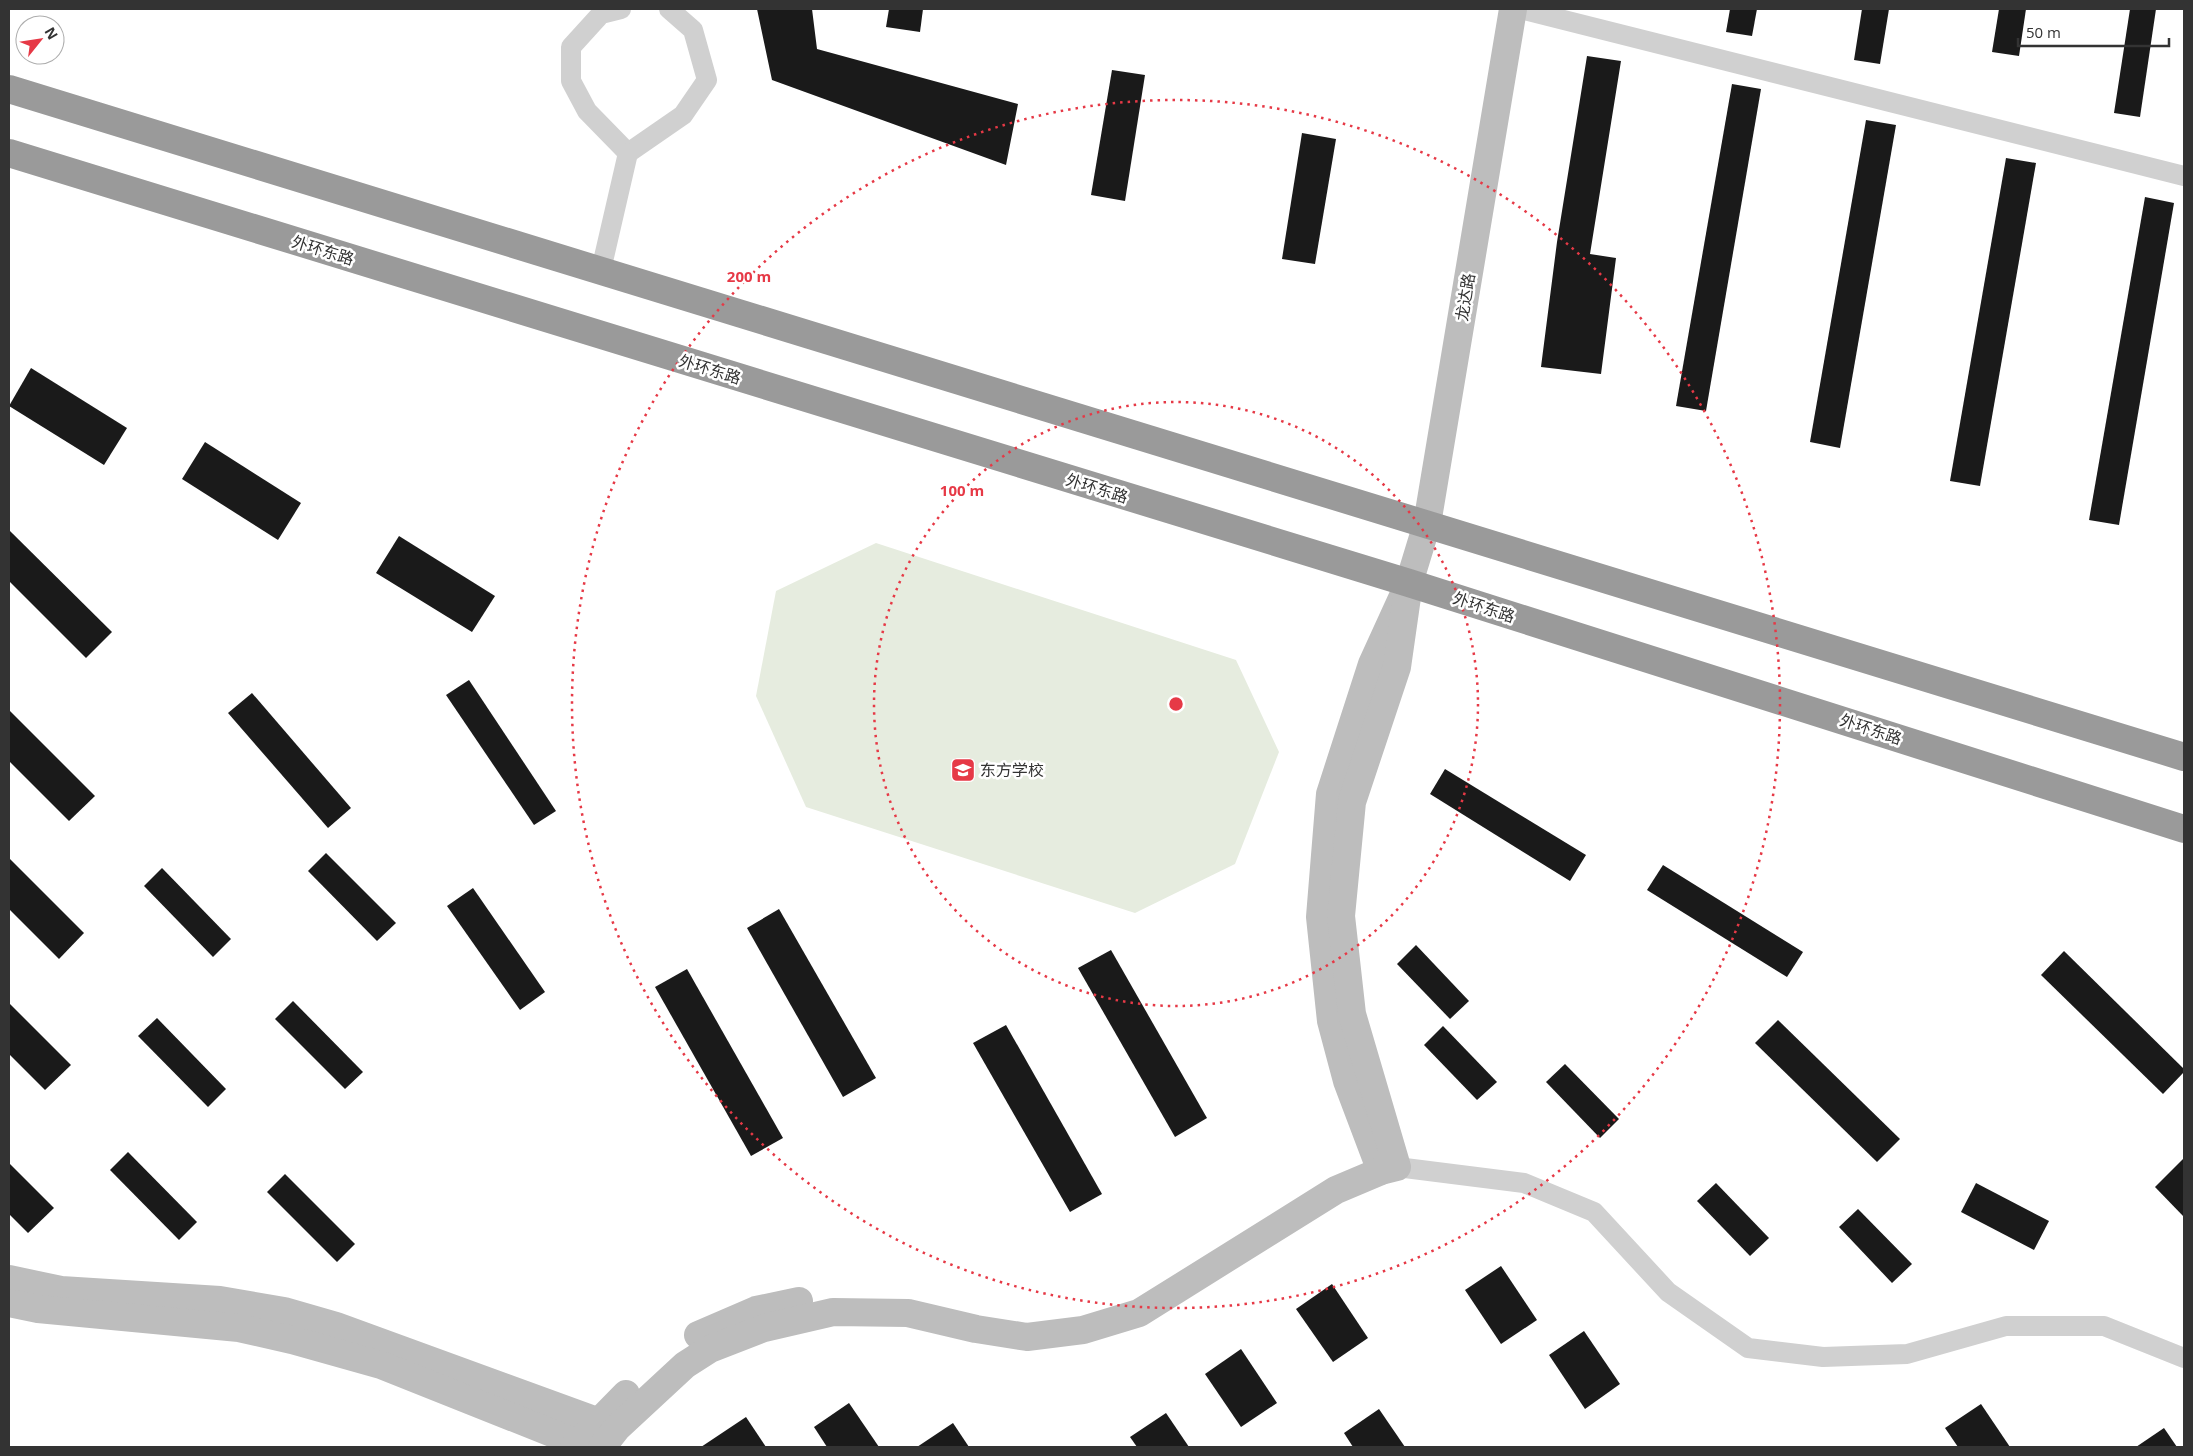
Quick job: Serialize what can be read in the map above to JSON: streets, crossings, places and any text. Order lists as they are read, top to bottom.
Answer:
{
  "streets": {
    "highway": ["外环东路"],
    "street": ["龙达路"]
  },
  "crossings": [
    ["外环东路", "龙达路"]
  ],
  "places": {
    "school or university": ["东方学校"]
  },
  "scale_bar": "50 m",
  "north": "top right",
  "rings": ["200 m", "100 m"]
}
